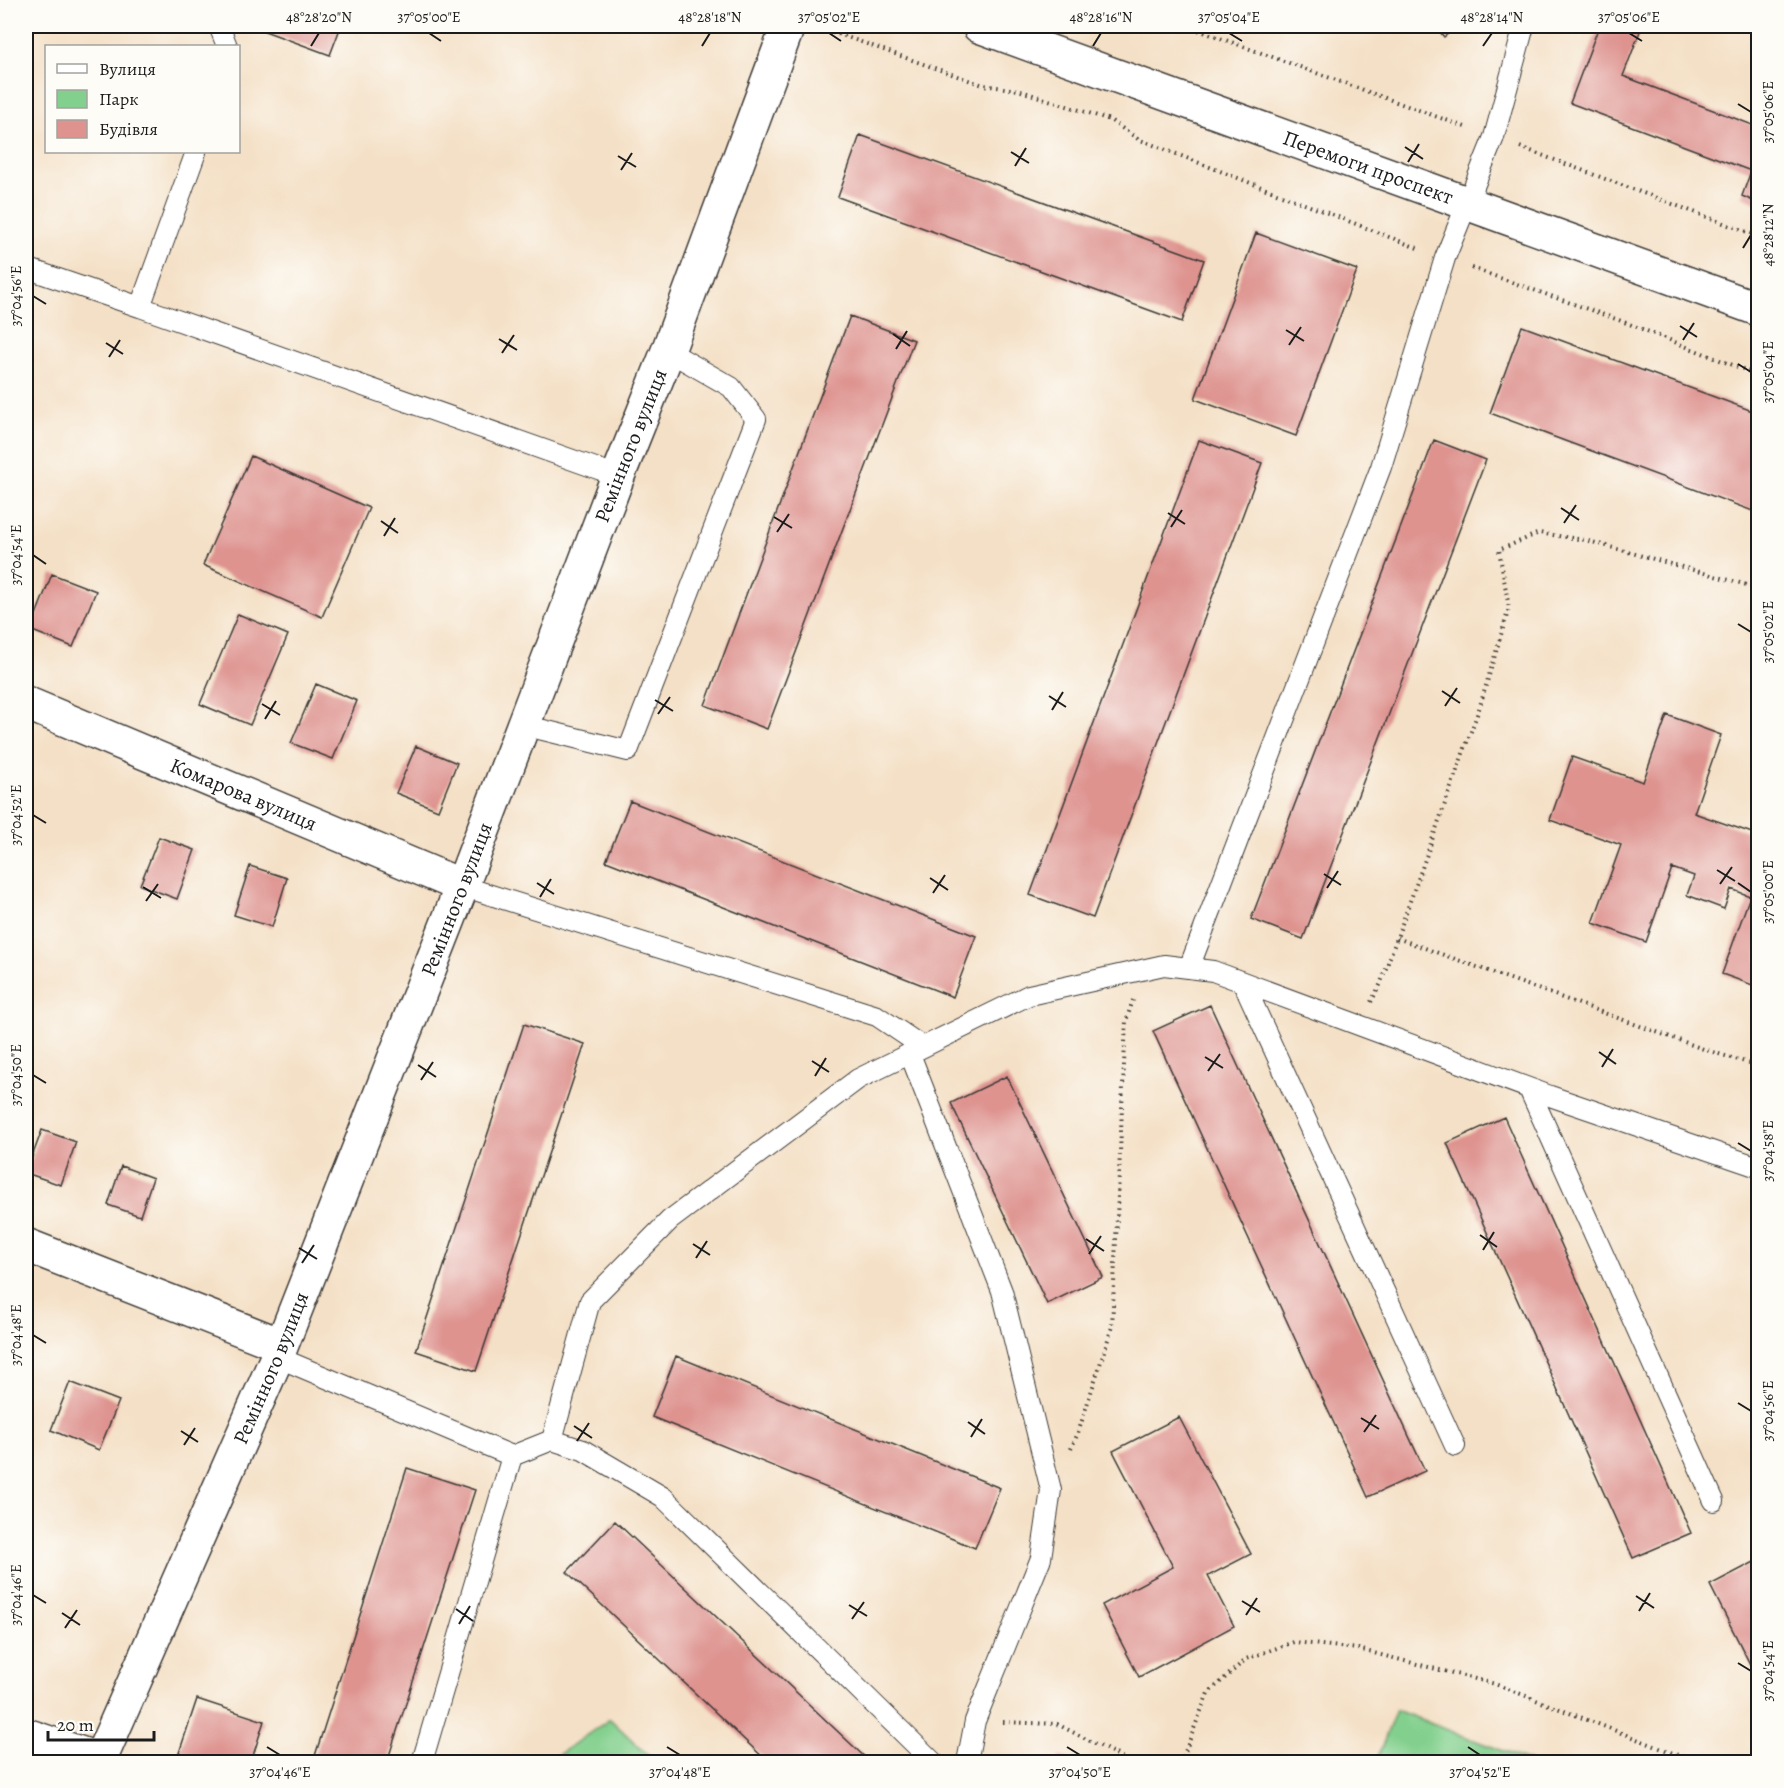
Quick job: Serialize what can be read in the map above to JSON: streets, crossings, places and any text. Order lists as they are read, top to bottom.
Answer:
{
  "streets": {
    "street": ["Перемоги проспект", "Ремінного вулиця", "Комарова вулиця"]
  },
  "crossings": [
    ["Ремінного вулиця", "Комарова вулиця"]
  ],
  "legend": ["Вулиця", "Парк", "Будівля"],
  "scale_bar": "20 m",
  "coordinates": [
    "48°28'20\"N",
    "37°05'00\"E",
    "48°28'18\"N",
    "37°05'02\"E",
    "48°28'16\"N",
    "37°05'04\"E",
    "48°28'14\"N",
    "37°05'06\"E",
    "48°28'12\"N",
    "37°04'56\"E",
    "37°04'54\"E",
    "37°04'52\"E",
    "37°04'50\"E",
    "37°04'58\"E",
    "37°04'48\"E",
    "37°04'46\"E"
  ]
}
